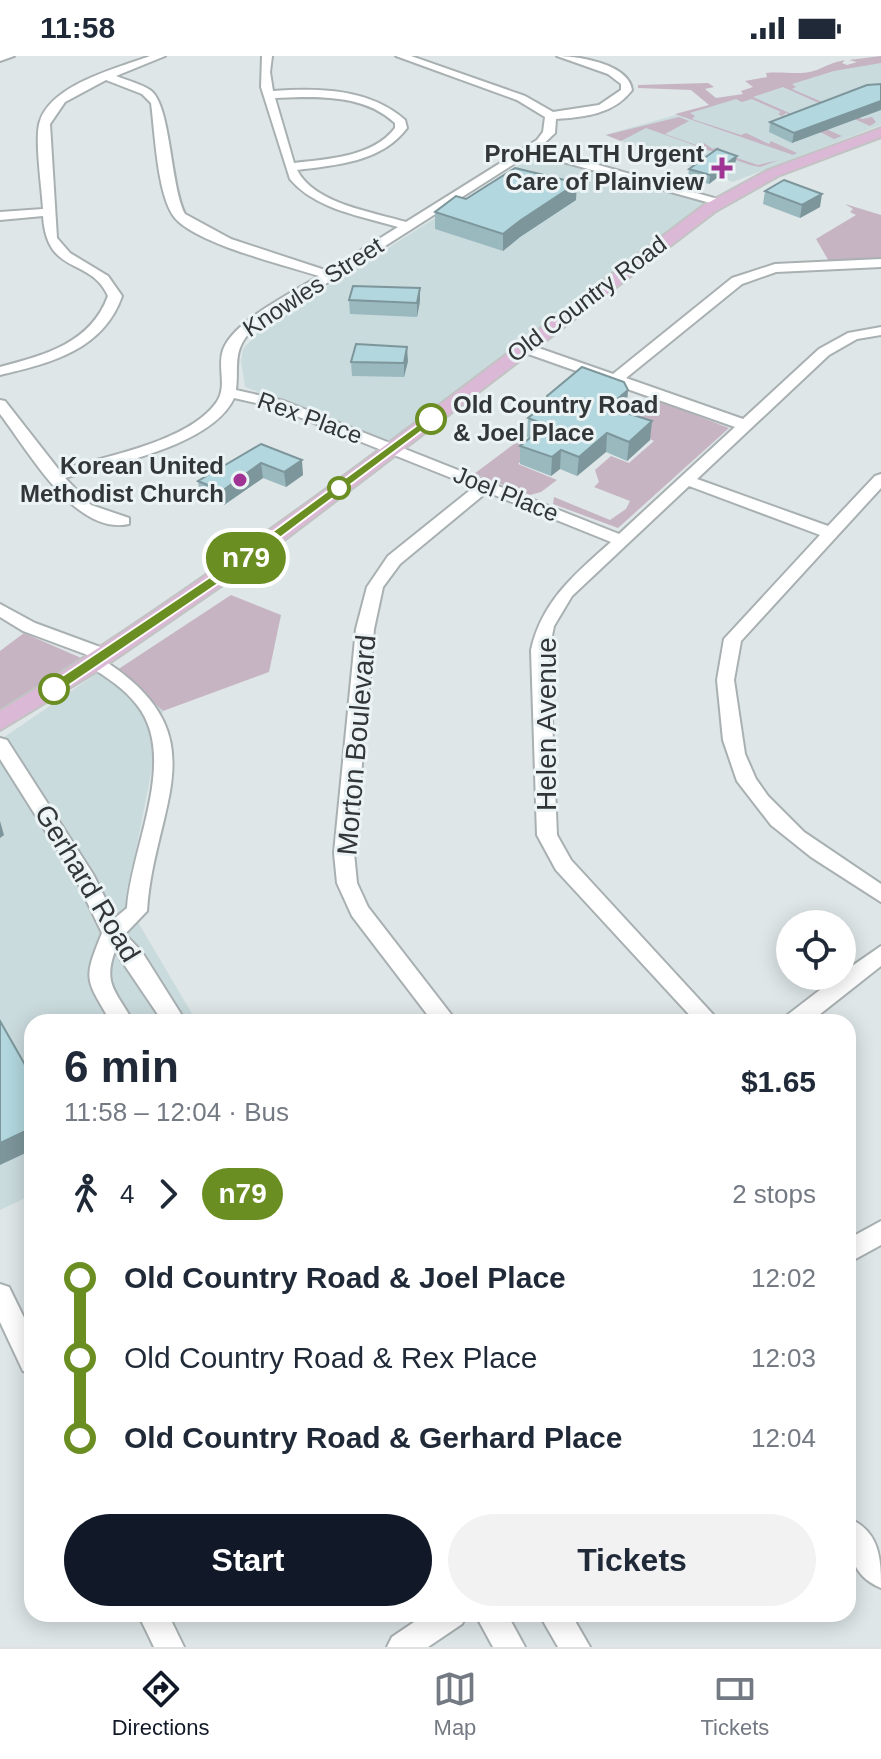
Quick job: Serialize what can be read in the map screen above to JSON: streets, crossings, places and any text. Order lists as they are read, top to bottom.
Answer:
{
  "streets": {
    "main road": ["Old Country Road"],
    "street": [
      "Knowles Street",
      "Rex Place",
      "Joel Place",
      "Helen Avenue",
      "Morton Boulevard",
      "Gerhard Road"
    ]
  },
  "crossings": [
    ["Knowles Street", "Rex Place"],
    ["Old Country Road", "Rex Place"],
    ["Old Country Road", "Joel Place"],
    ["Rex Place", "Joel Place"],
    ["Joel Place", "Helen Avenue"],
    ["Joel Place", "Morton Boulevard"]
  ],
  "places": {
    "health": ["ProHEALTH Urgent Care of Plainview"],
    "other": ["Old Country Road & Joel Place", "Korean United Methodist Church"]
  },
  "lines": ["bus line n79"],
  "page": {
    "status": "11:58",
    "on_map": "n79",
    "heading": ["6 min", "11:58 – 12:04 · Bus", "$1.65"],
    "legs": ["4", "n79", "2 stops"],
    "list": [
      {
        "name": "Old Country Road & Joel Place",
        "value": "12:02"
      },
      {
        "name": "Old Country Road & Rex Place",
        "value": "12:03"
      },
      {
        "name": "Old Country Road & Gerhard Place",
        "value": "12:04"
      }
    ],
    "buttons": ["Start", "Tickets"],
    "tabs": ["Directions", "Map", "Tickets"]
  }
}
